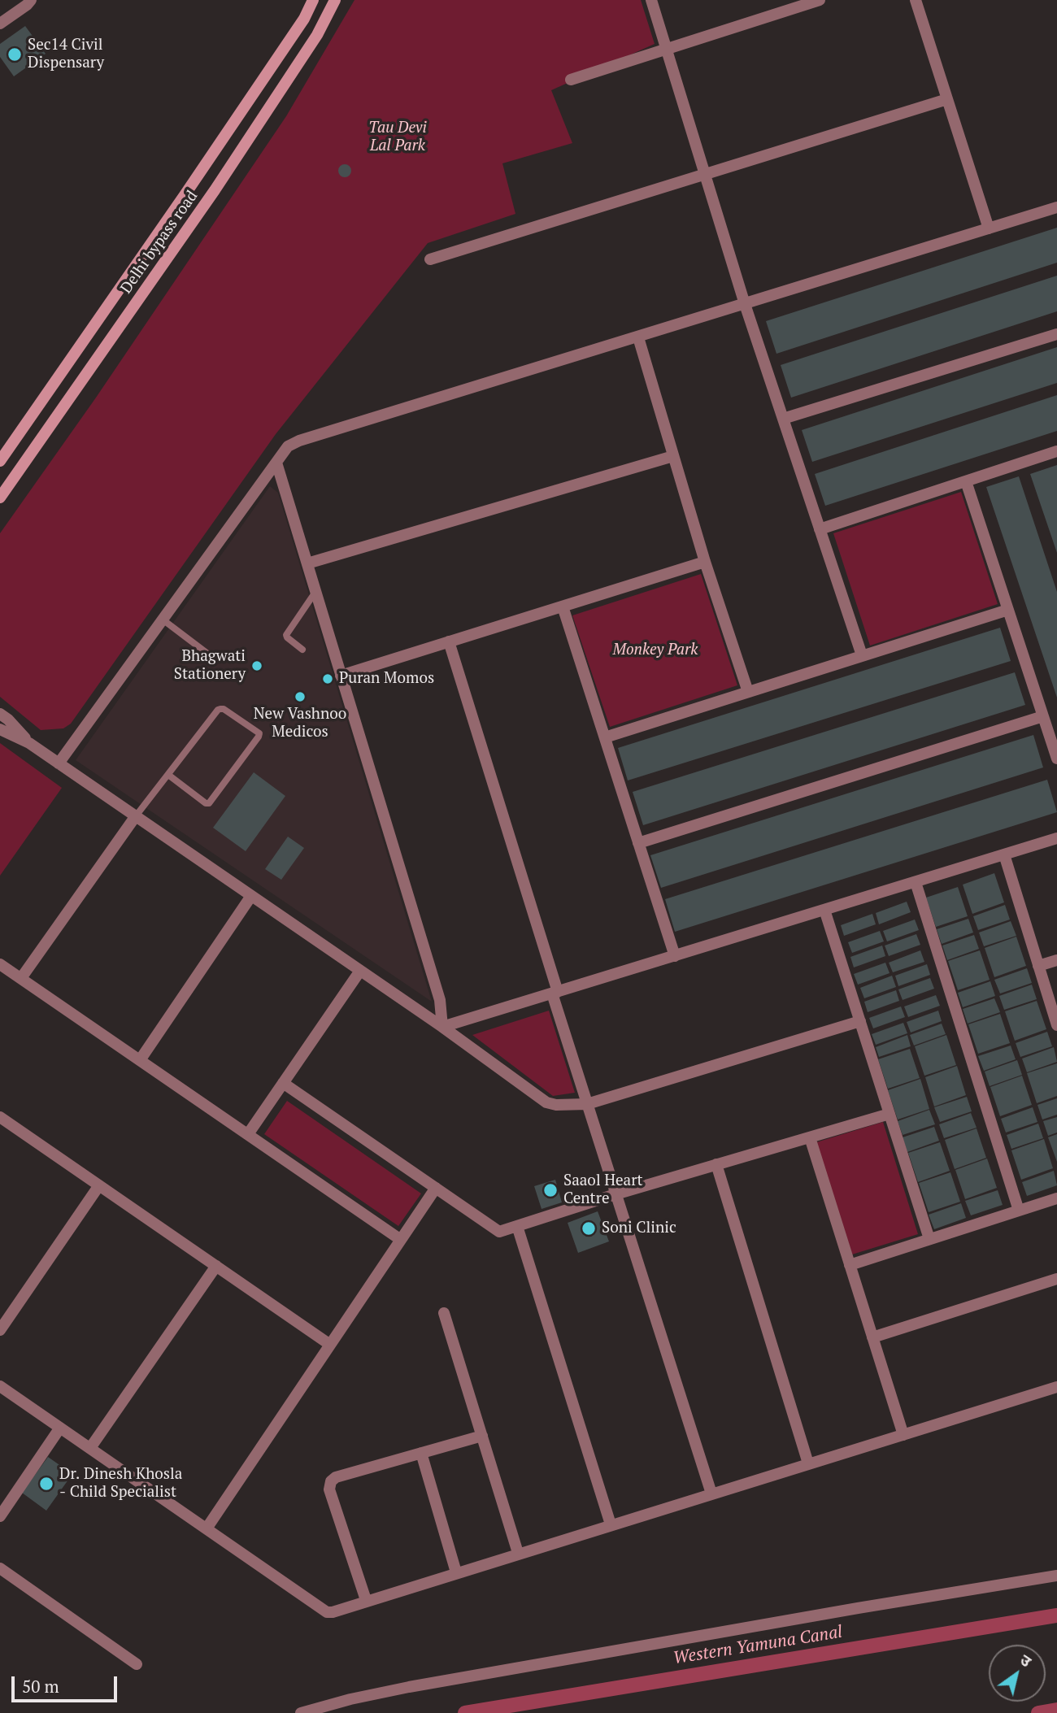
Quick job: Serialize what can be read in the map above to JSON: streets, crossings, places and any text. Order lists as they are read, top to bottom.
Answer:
{
  "streets": {
    "main road": ["Delhi bypass road"]
  },
  "water": ["Western Yamuna Canal"],
  "parks": ["Tau Devi Lal Park", "Monkey Park"],
  "places": [
    "Sec14 Civil Dispensary",
    "Bhagwati Stationery",
    "Puran Momos",
    "New Vashnoo Medicos",
    "Saaol Heart Centre",
    "Soni Clinic",
    "Dr. Dinesh Khosla - Child Specialist"
  ],
  "scale_bar": "50 m",
  "north": "top right"
}
